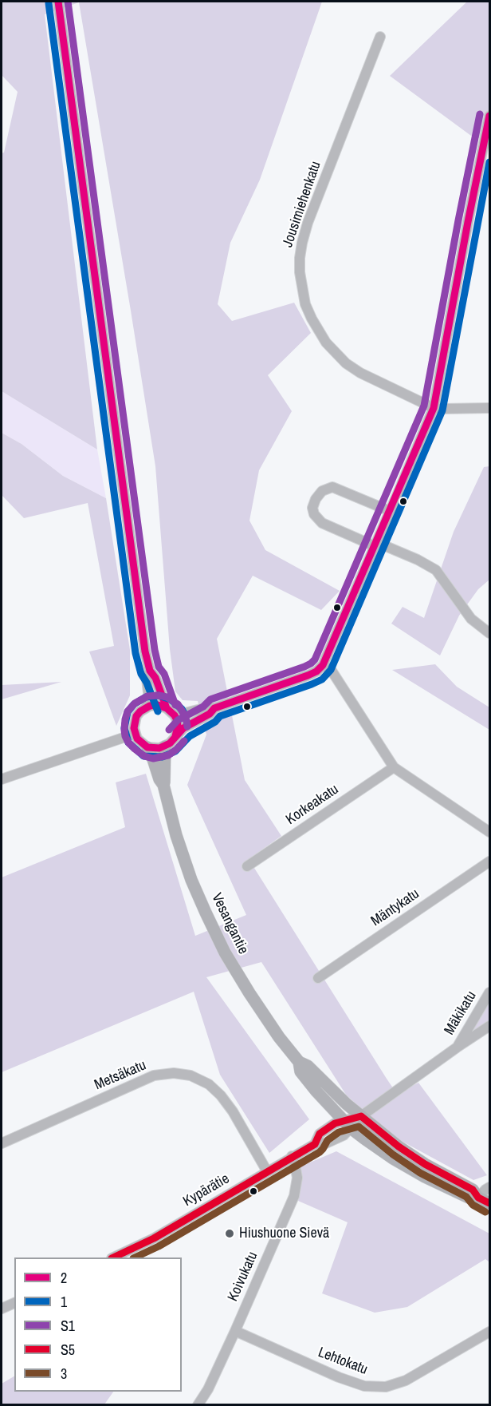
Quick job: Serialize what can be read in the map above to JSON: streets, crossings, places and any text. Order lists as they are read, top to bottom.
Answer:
{
  "streets": {
    "main road": ["Vesangantie"],
    "street": [
      "Jousimiehenkatu",
      "Korkeakatu",
      "Mäntykatu",
      "Mäkikatu",
      "Metsäkatu",
      "Kypärätie",
      "Koivukatu",
      "Lehtokatu"
    ]
  },
  "crossings": [
    ["Vesangantie", "Kypärätie"],
    ["Mäkikatu", "Kypärätie"],
    ["Metsäkatu", "Kypärätie"],
    ["Kypärätie", "Koivukatu"],
    ["Koivukatu", "Lehtokatu"]
  ],
  "places": ["Hiushuone Sievä"],
  "lines": [
    "transit line 2",
    "transit line S1",
    "transit line 1",
    "transit line S5",
    "transit line 3"
  ],
  "legend": [
    "2",
    "1",
    "S1",
    "S5",
    "3"
  ]
}
